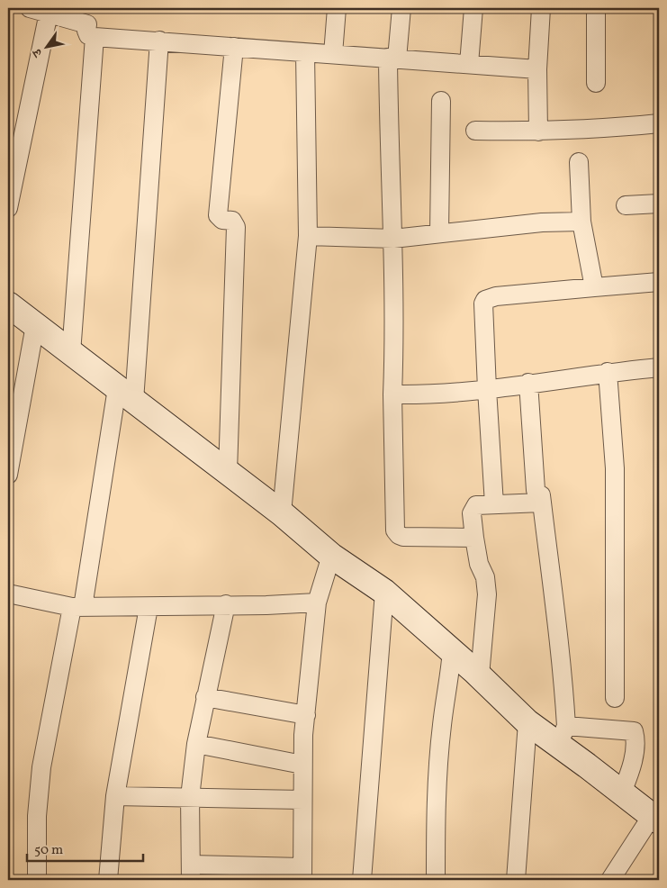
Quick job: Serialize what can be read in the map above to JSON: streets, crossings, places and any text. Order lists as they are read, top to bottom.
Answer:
{
  "scale_bar": "50 m",
  "north": "bottom left"
}
